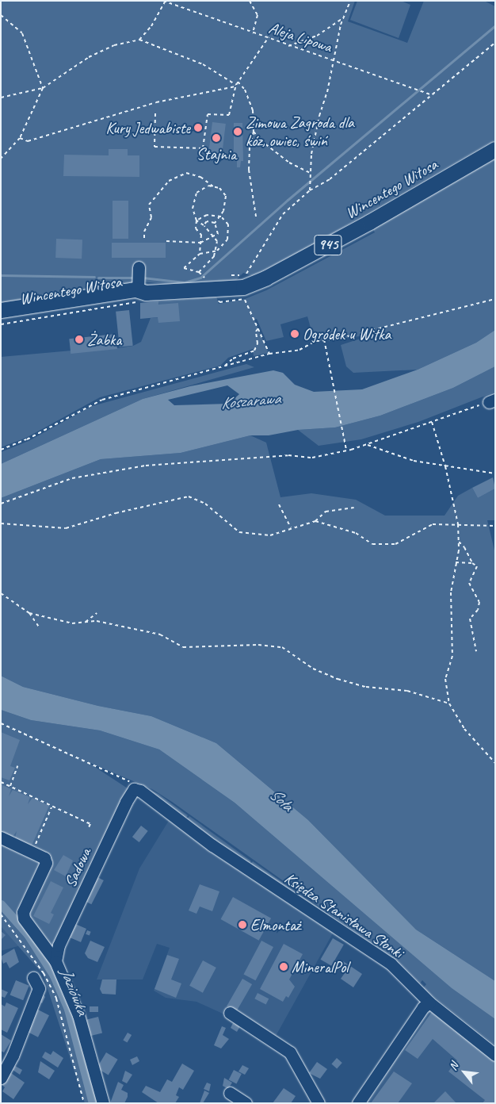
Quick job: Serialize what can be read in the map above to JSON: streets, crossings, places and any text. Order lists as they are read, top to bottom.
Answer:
{
  "streets": {
    "main road": ["Wincentego Witosa", "945"],
    "street": ["Sadowa", "Księdza Stanisława Słonki"],
    "path": ["Aleja Lipowa"]
  },
  "crossings": [
    ["Sadowa", "Księdza Stanisława Słonki"]
  ],
  "water": ["Koszarawa", "Soła", "Jaziówka"],
  "places": [
    "Kury Jedwabiste",
    "Zimowa Zagroda dla kóz, owiec, świń",
    "Stajnia",
    "Ogródek u Witka",
    "Żabka",
    "Elmontaż",
    "MineralPol"
  ],
  "north": "top left"
}
